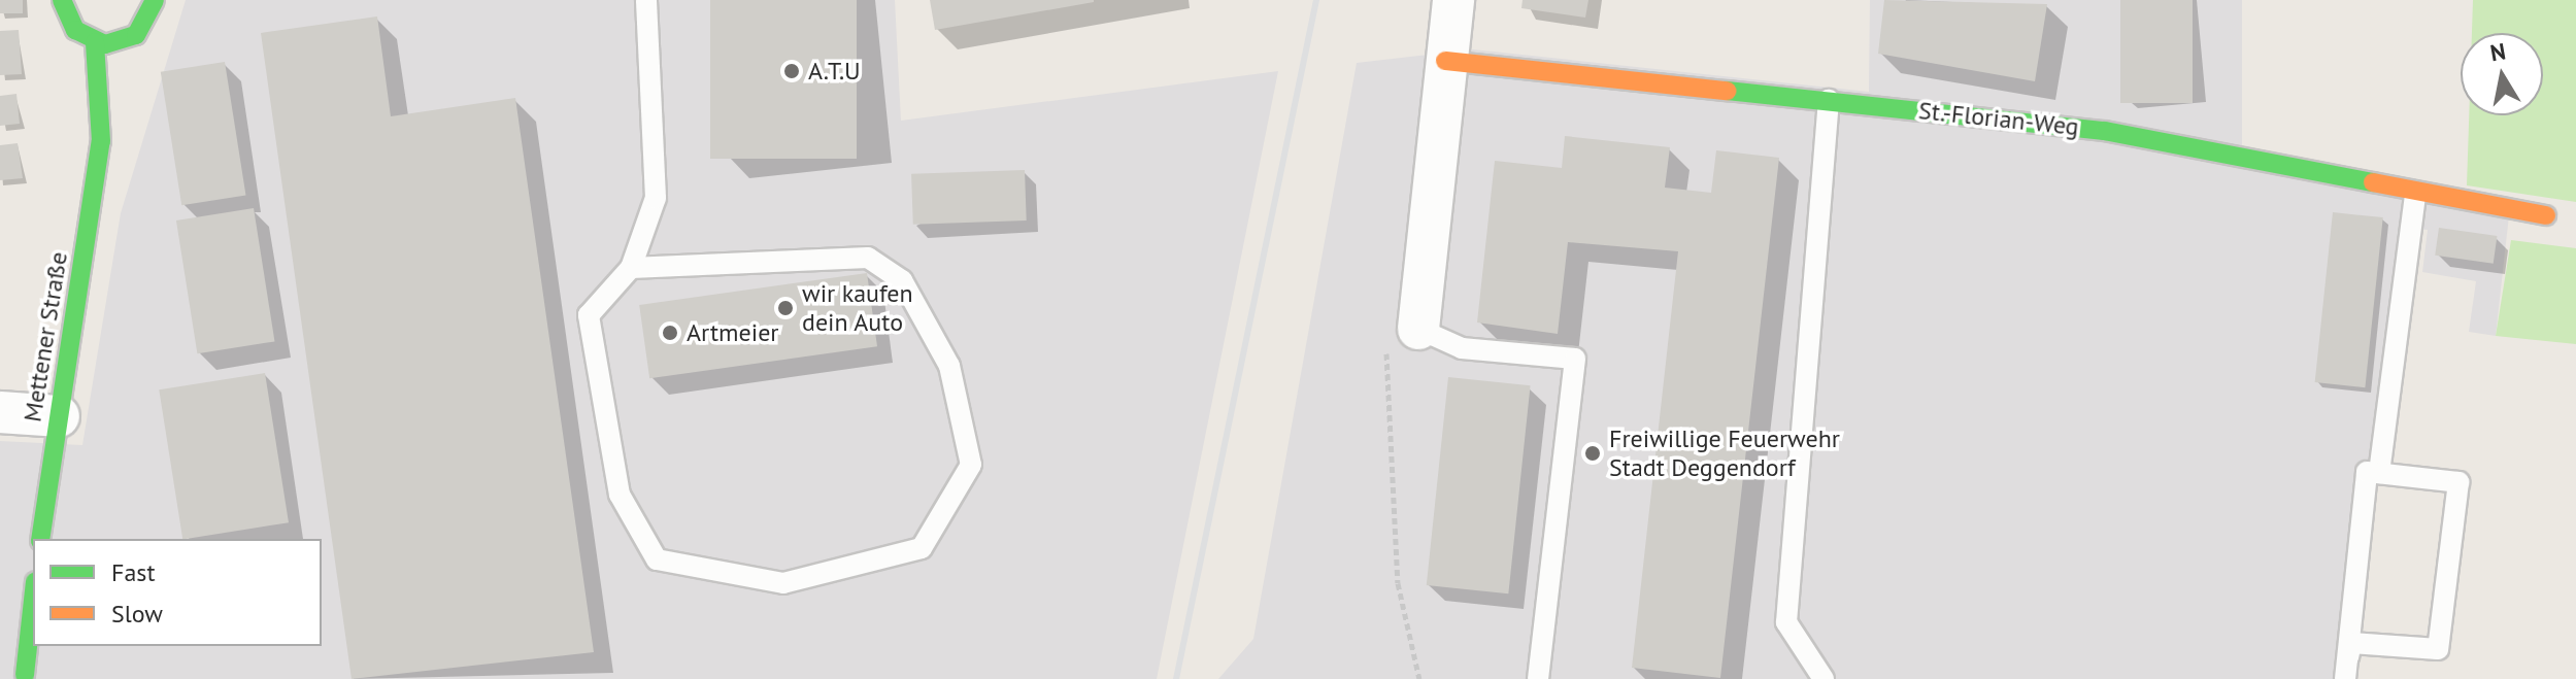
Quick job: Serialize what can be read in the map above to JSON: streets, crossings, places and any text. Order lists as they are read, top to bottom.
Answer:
{
  "streets": {
    "street": ["St.-Florian-Weg", "Mettener Straße"]
  },
  "places": [
    "A.T.U",
    "wir kaufen dein Auto",
    "Artmeier",
    "Freiwillige Feuerwehr Stadt Deggendorf"
  ],
  "legend": ["Fast", "Slow"],
  "north": "top"
}
